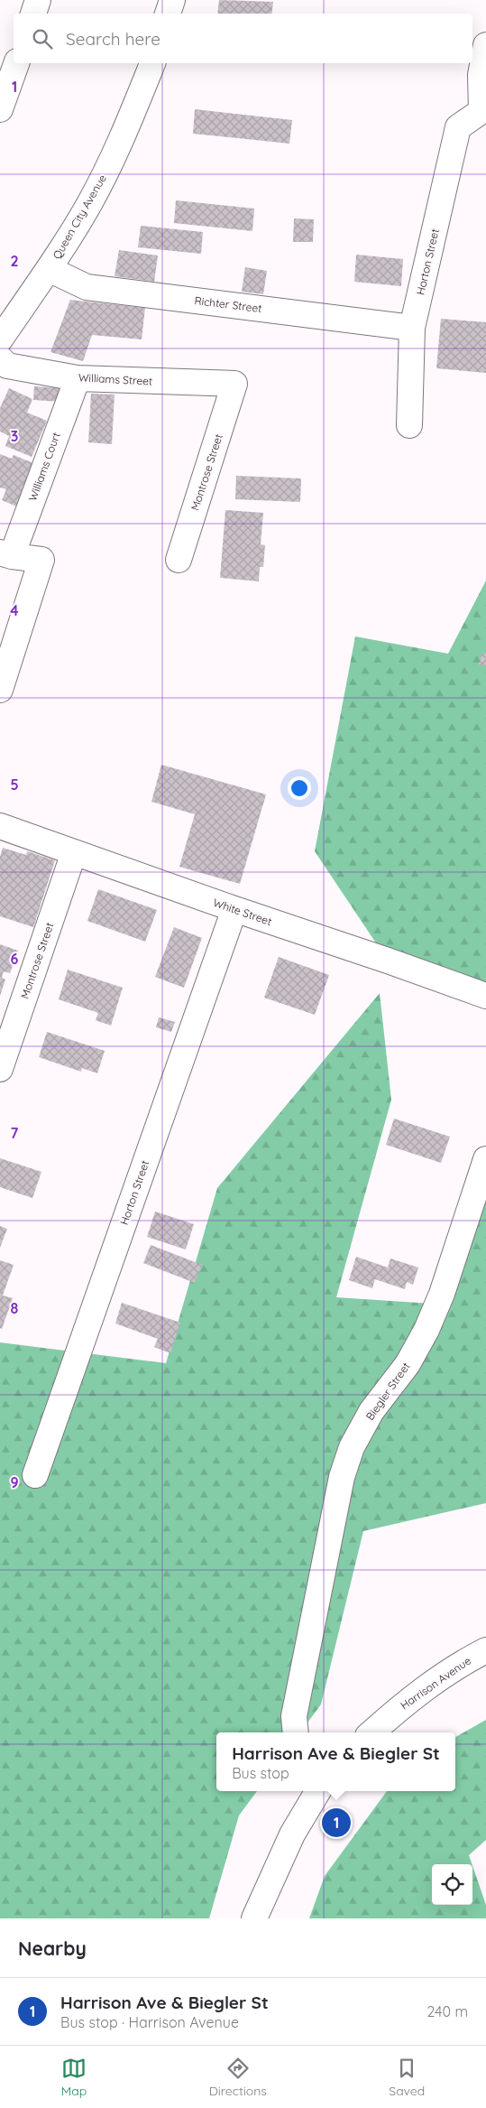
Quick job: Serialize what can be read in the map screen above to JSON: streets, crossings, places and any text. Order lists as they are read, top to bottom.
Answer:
{
  "streets": {
    "street": [
      "Queen City Avenue",
      "Horton Street",
      "Richter Street",
      "Williams Street",
      "Williams Court",
      "Montrose Street",
      "White Street",
      "Biegler Street",
      "Harrison Avenue"
    ]
  },
  "crossings": [
    ["Queen City Avenue", "Richter Street"],
    ["Horton Street", "Richter Street"],
    ["Horton Street", "White Street"],
    ["Williams Street", "Williams Court"],
    ["Williams Street", "Montrose Street"],
    ["Montrose Street", "White Street"]
  ],
  "page": {
    "search": "Search here",
    "popup": ["Harrison Ave & Biegler St", "Bus stop"],
    "pins": "1",
    "heading": "Nearby",
    "list": [
      {
        "mark": "1",
        "name": "Harrison Ave & Biegler St",
        "note": "Bus stop · Harrison Avenue",
        "value": "240 m"
      }
    ],
    "nav": ["Map", "Directions", "Saved"]
  },
  "grid": {
    "rows": [
      "1",
      "2",
      "3",
      "4",
      "5",
      "6",
      "7",
      "8",
      "9"
    ]
  }
}
